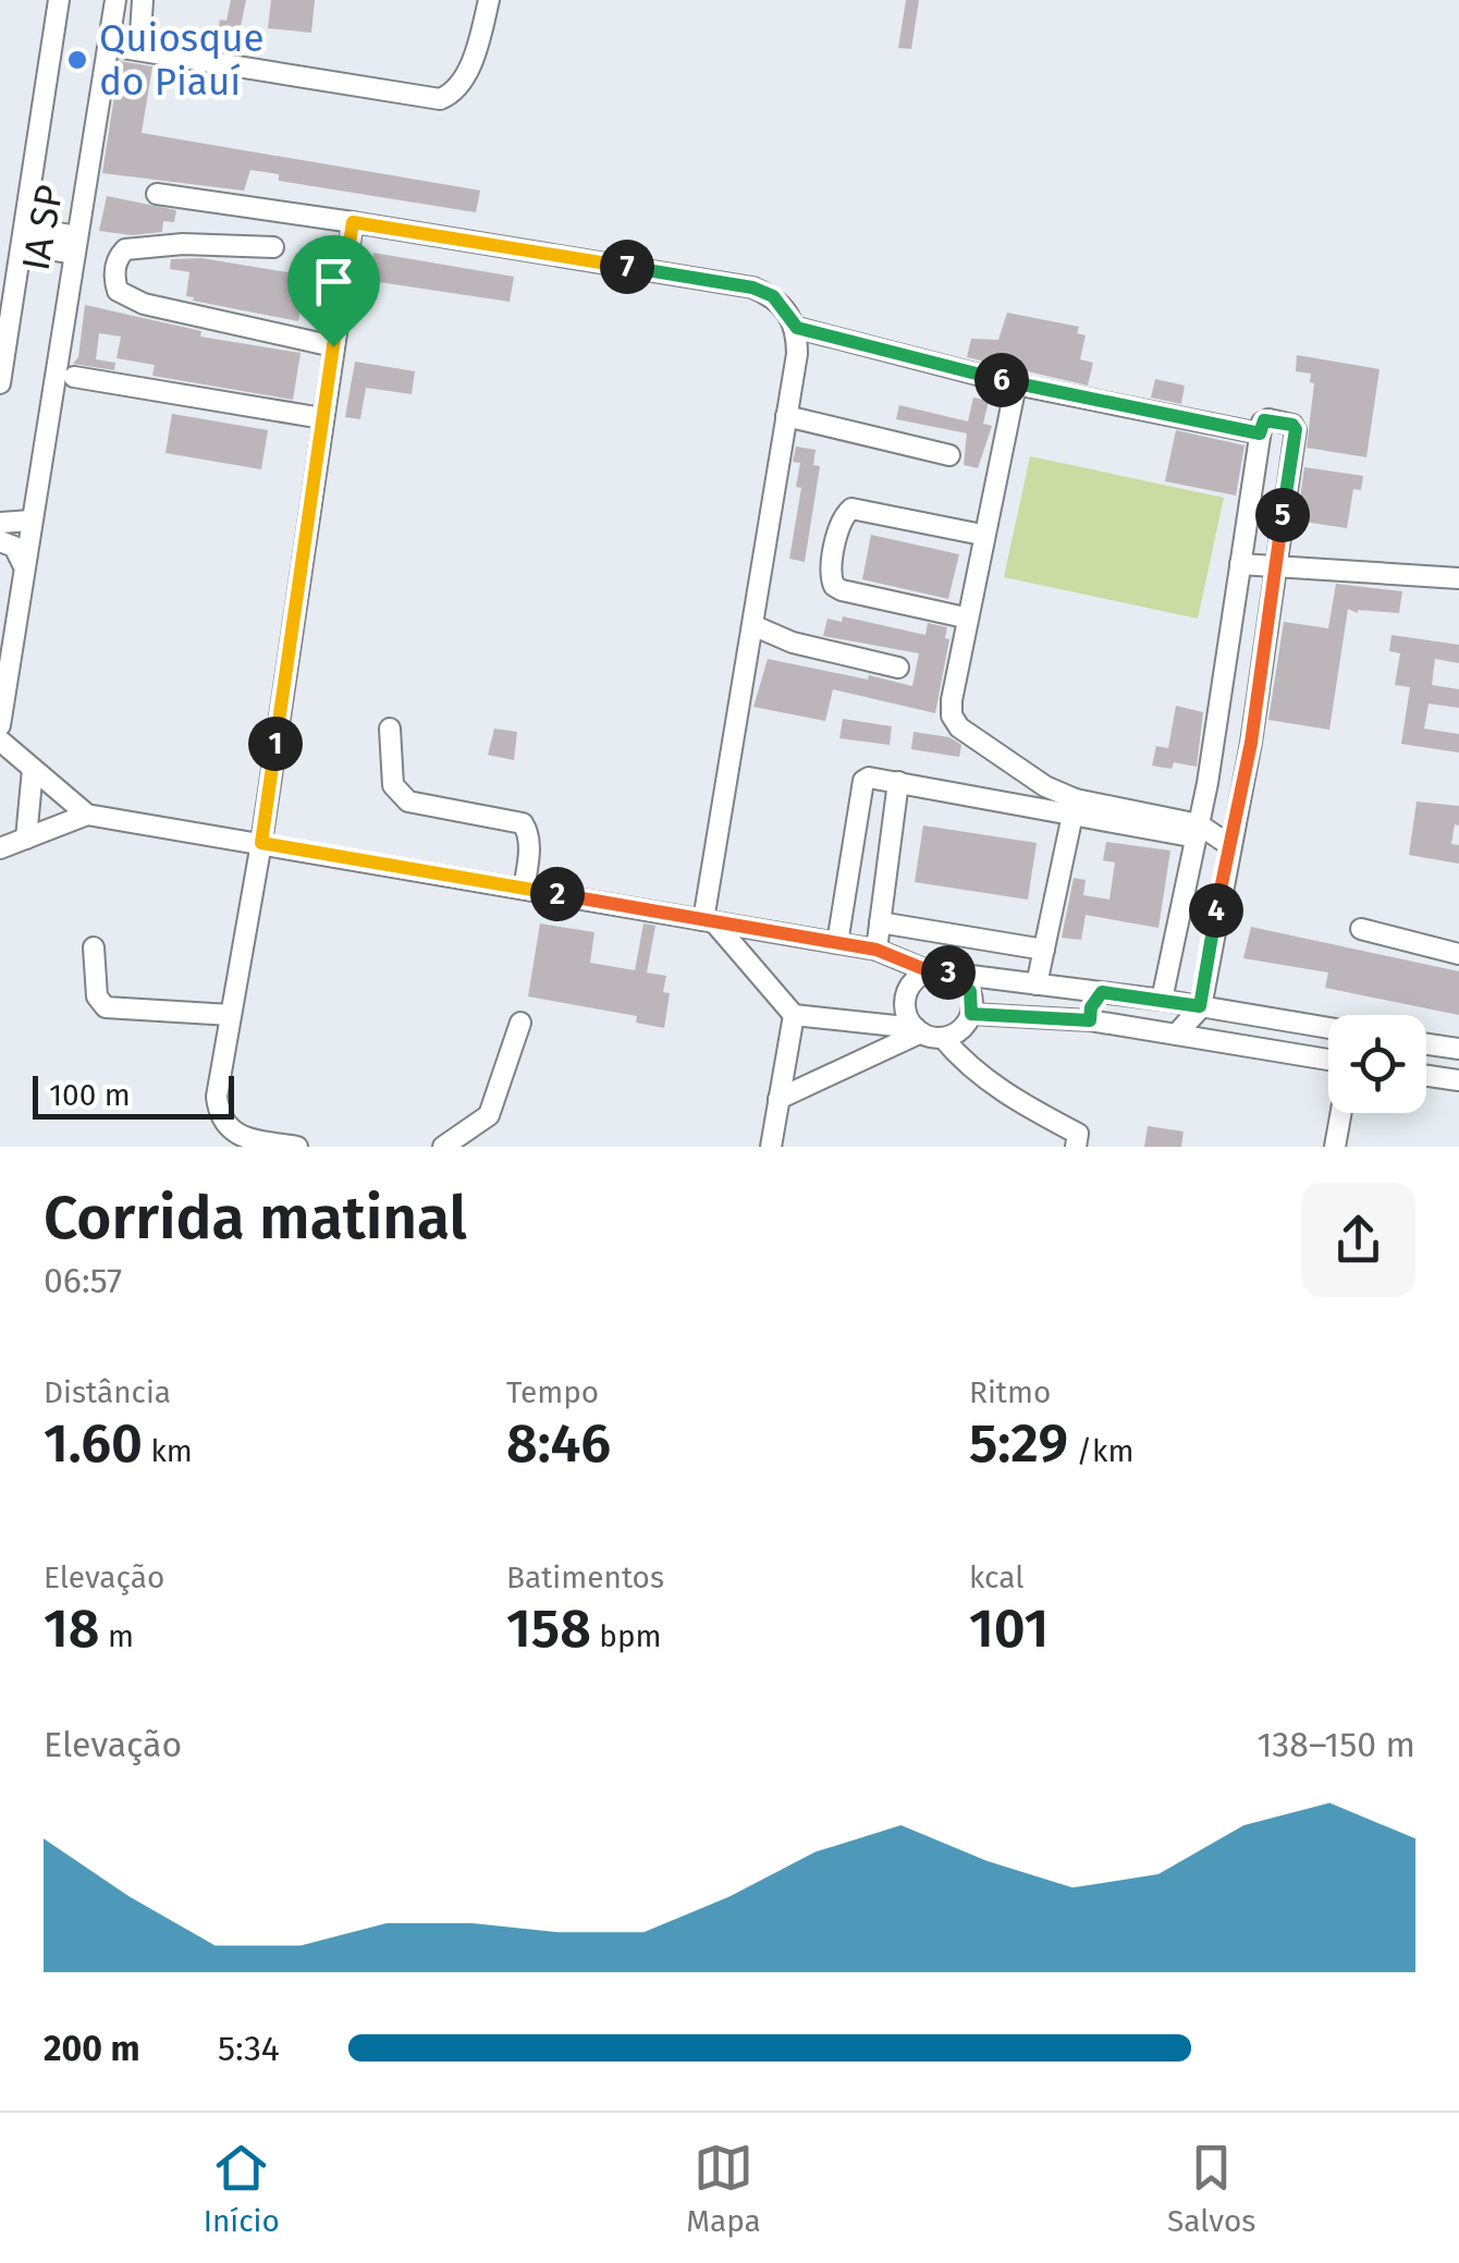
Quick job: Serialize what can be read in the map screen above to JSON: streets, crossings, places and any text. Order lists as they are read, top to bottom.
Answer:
{
  "streets": {
    "street": ["IA SP"]
  },
  "places": ["Quiosque do Piauí"],
  "scale_bar": "100 m",
  "page": {
    "pins": [
      "7",
      "6",
      "5",
      "1",
      "2",
      "4",
      "3"
    ],
    "scale": "100 m",
    "heading": ["Corrida matinal", "06:57"],
    "stats": [
      ["Distância", "1.60 km"],
      ["Tempo", "8:46"],
      ["Ritmo", "5:29 /km"],
      ["Elevação", "18 m"],
      ["Batimentos", "158 bpm"],
      ["kcal", "101"]
    ],
    "chart": ["Elevação", "138–150 m"],
    "list": [
      {
        "name": "200 m",
        "note": "5:34"
      }
    ],
    "tabs": ["Início", "Mapa", "Salvos"]
  }
}
